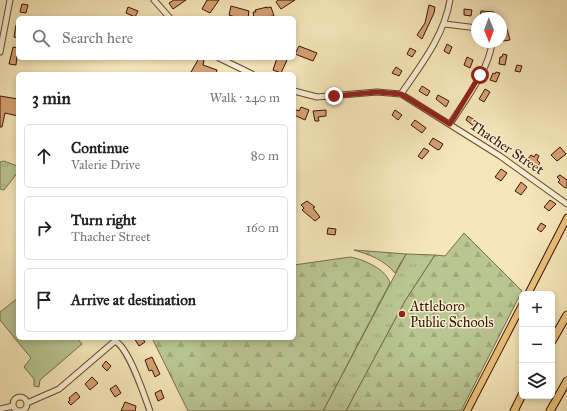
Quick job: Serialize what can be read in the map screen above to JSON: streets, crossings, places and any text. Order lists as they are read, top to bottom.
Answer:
{
  "streets": {
    "street": ["Thacher Street"]
  },
  "places": ["Attleboro Public Schools"],
  "north": "bottom",
  "page": {
    "search": "Search here",
    "heading": ["3 min", "Walk · 240 m"],
    "list": [
      ["Continue", "Valerie Drive", "80 m"],
      ["Turn right", "Thacher Street", "160 m"],
      "Arrive at destination"
    ],
    "map_buttons": ["+", "−"]
  }
}
